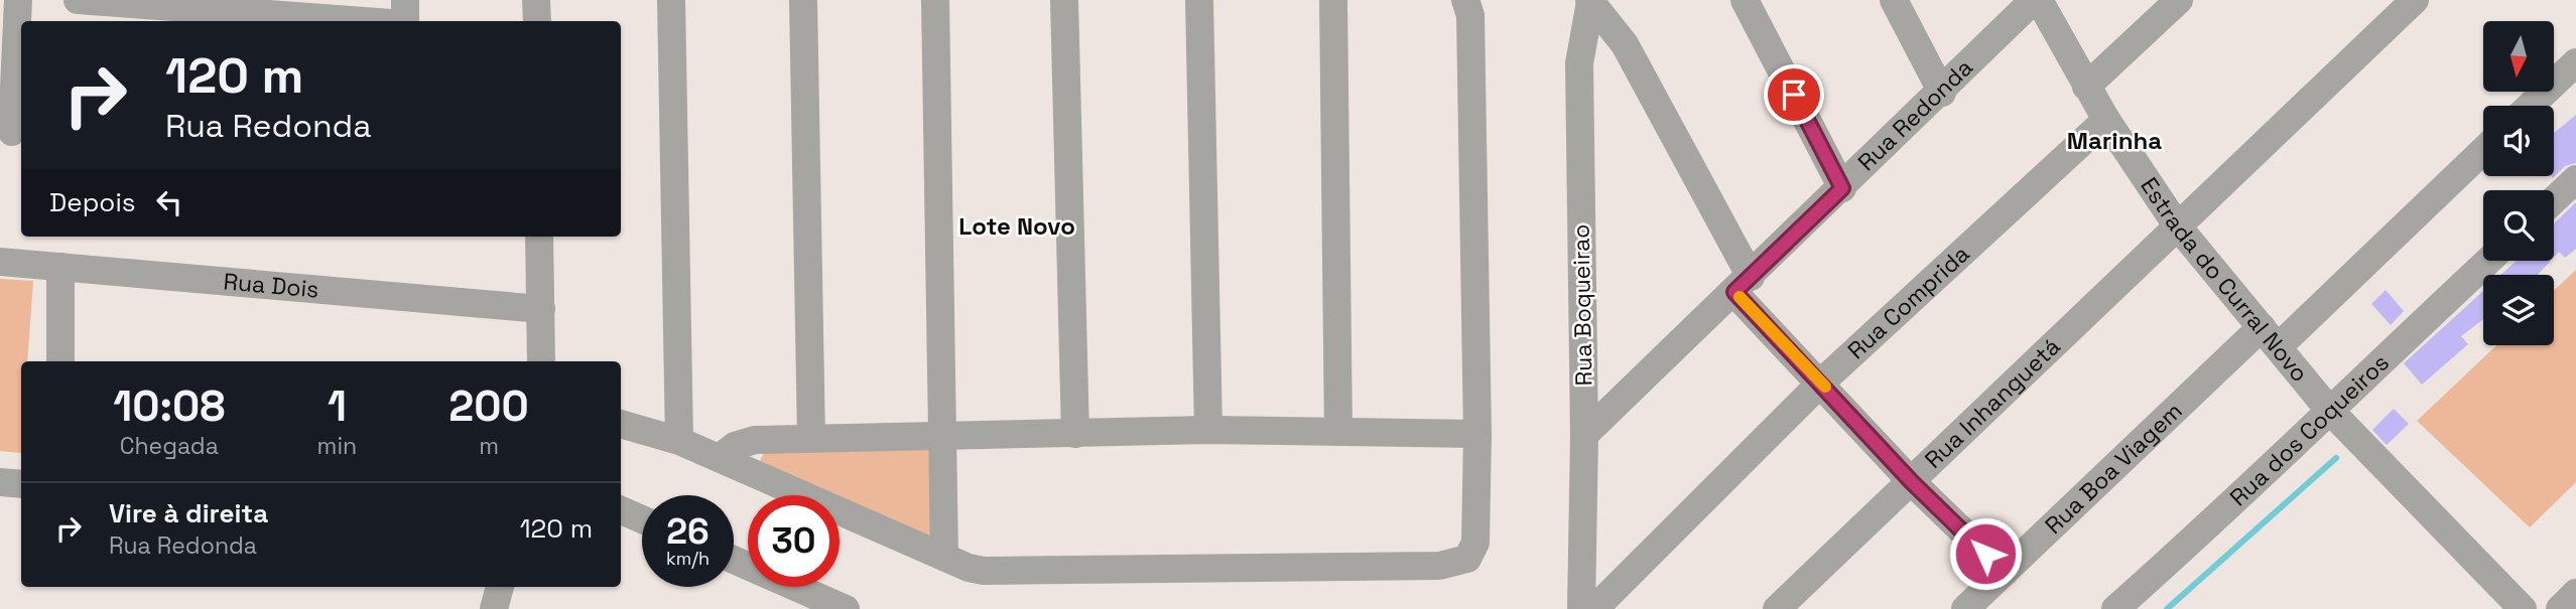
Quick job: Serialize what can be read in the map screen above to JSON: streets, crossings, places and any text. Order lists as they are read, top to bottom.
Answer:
{
  "streets": {
    "street": [
      "Rua Redonda",
      "Estrada do Curral Novo",
      "Rua Dois",
      "Rua Comprida",
      "Rua Boqueirao",
      "Rua Inhanguetá",
      "Rua dos Coqueiros",
      "Rua Boa Viagem"
    ]
  },
  "crossings": [
    ["Rua Redonda", "Estrada do Curral Novo"],
    ["Rua Redonda", "Rua Boqueirao"],
    ["Estrada do Curral Novo", "Rua Comprida"],
    ["Estrada do Curral Novo", "Rua Inhanguetá"],
    ["Estrada do Curral Novo", "Rua dos Coqueiros"],
    ["Estrada do Curral Novo", "Rua Boa Viagem"]
  ],
  "districts": ["Marinha", "Lote Novo"],
  "north": "bottom",
  "page": {
    "turn": ["120 m", "Rua Redonda"],
    "then": "Depois",
    "eta": [
      "10:08",
      "Chegada",
      "1",
      "min",
      "200",
      "m"
    ],
    "list": [
      {
        "name": "Vire à direita",
        "note": "Rua Redonda",
        "value": "120 m"
      }
    ],
    "speed": "26 km/h",
    "limit": "30"
  }
}
